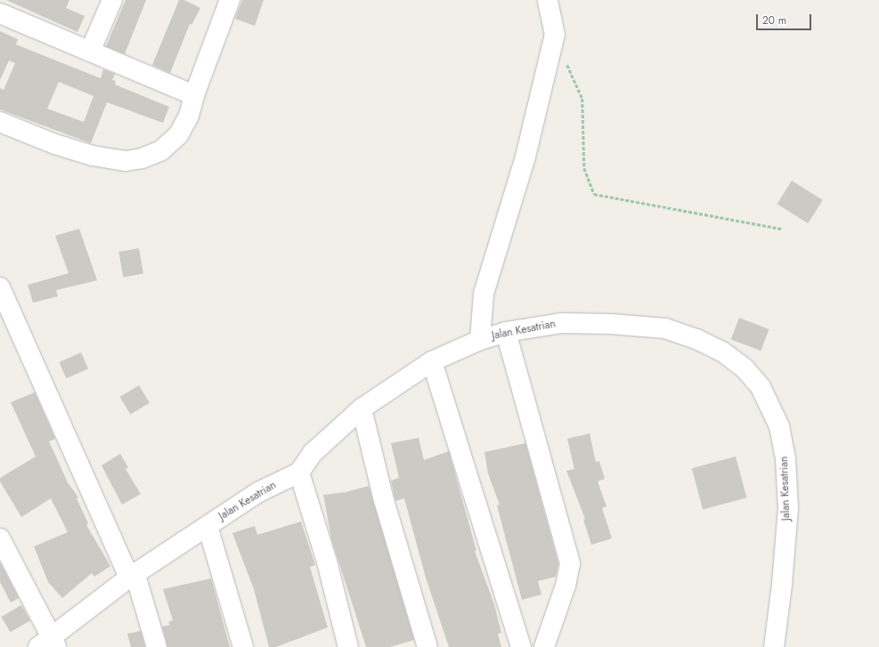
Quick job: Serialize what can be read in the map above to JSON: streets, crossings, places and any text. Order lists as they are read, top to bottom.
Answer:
{
  "streets": {
    "street": ["Jalan Kesatrian"]
  },
  "scale_bar": "20 m"
}
